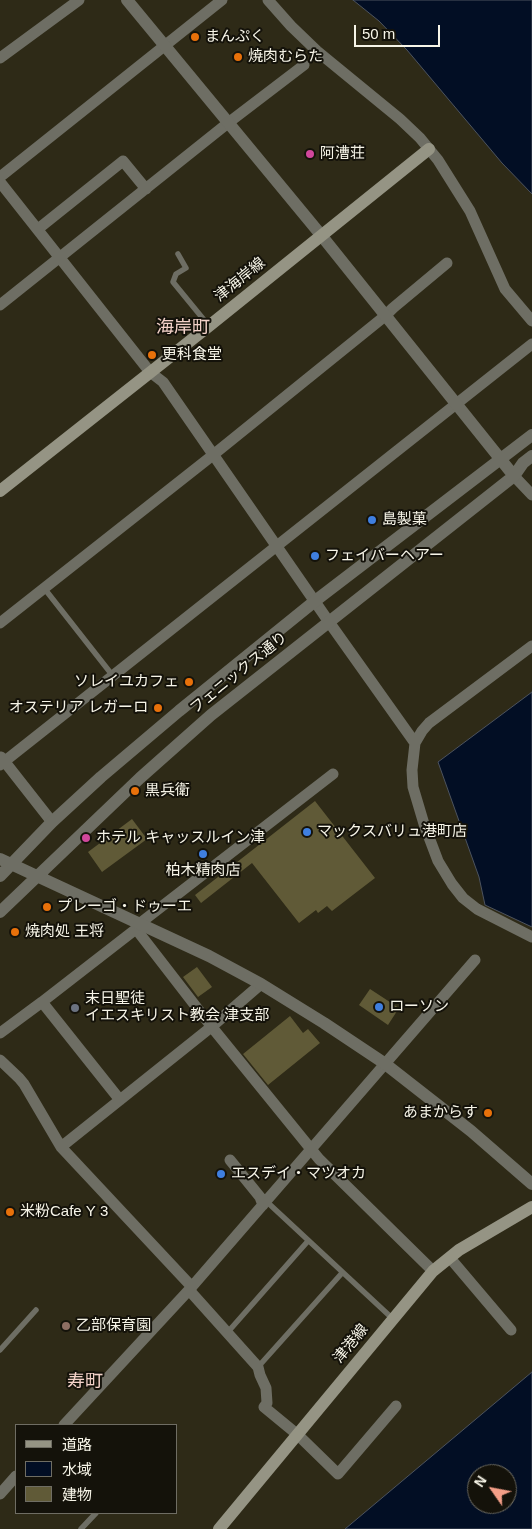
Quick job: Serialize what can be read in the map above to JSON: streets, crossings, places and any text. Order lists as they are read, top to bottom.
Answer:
{
  "streets": {
    "main road": ["津海岸線", "津港線"],
    "street": ["フェニックス通り"]
  },
  "districts": ["海岸町", "寿町"],
  "places": [
    "まんぷく",
    "焼肉むらた",
    "阿漕荘",
    "更科食堂",
    "島製菓",
    "フェイバーヘアー",
    "ソレイユカフェ",
    "オステリア レガーロ",
    "黒兵衛",
    "マックスバリュ港町店",
    "ホテル キャッスルイン津",
    "柏木精肉店",
    "プレーゴ・ドゥーエ",
    "焼肉処 王将",
    "ローソン",
    "末日聖徒 イエスキリスト教会 津支部",
    "あまからす",
    "エスデイ・マツオカ",
    "米粉Cafe Y 3",
    "乙部保育園"
  ],
  "legend": ["道路", "水域", "建物"],
  "scale_bar": "50 m",
  "north": "top left"
}
